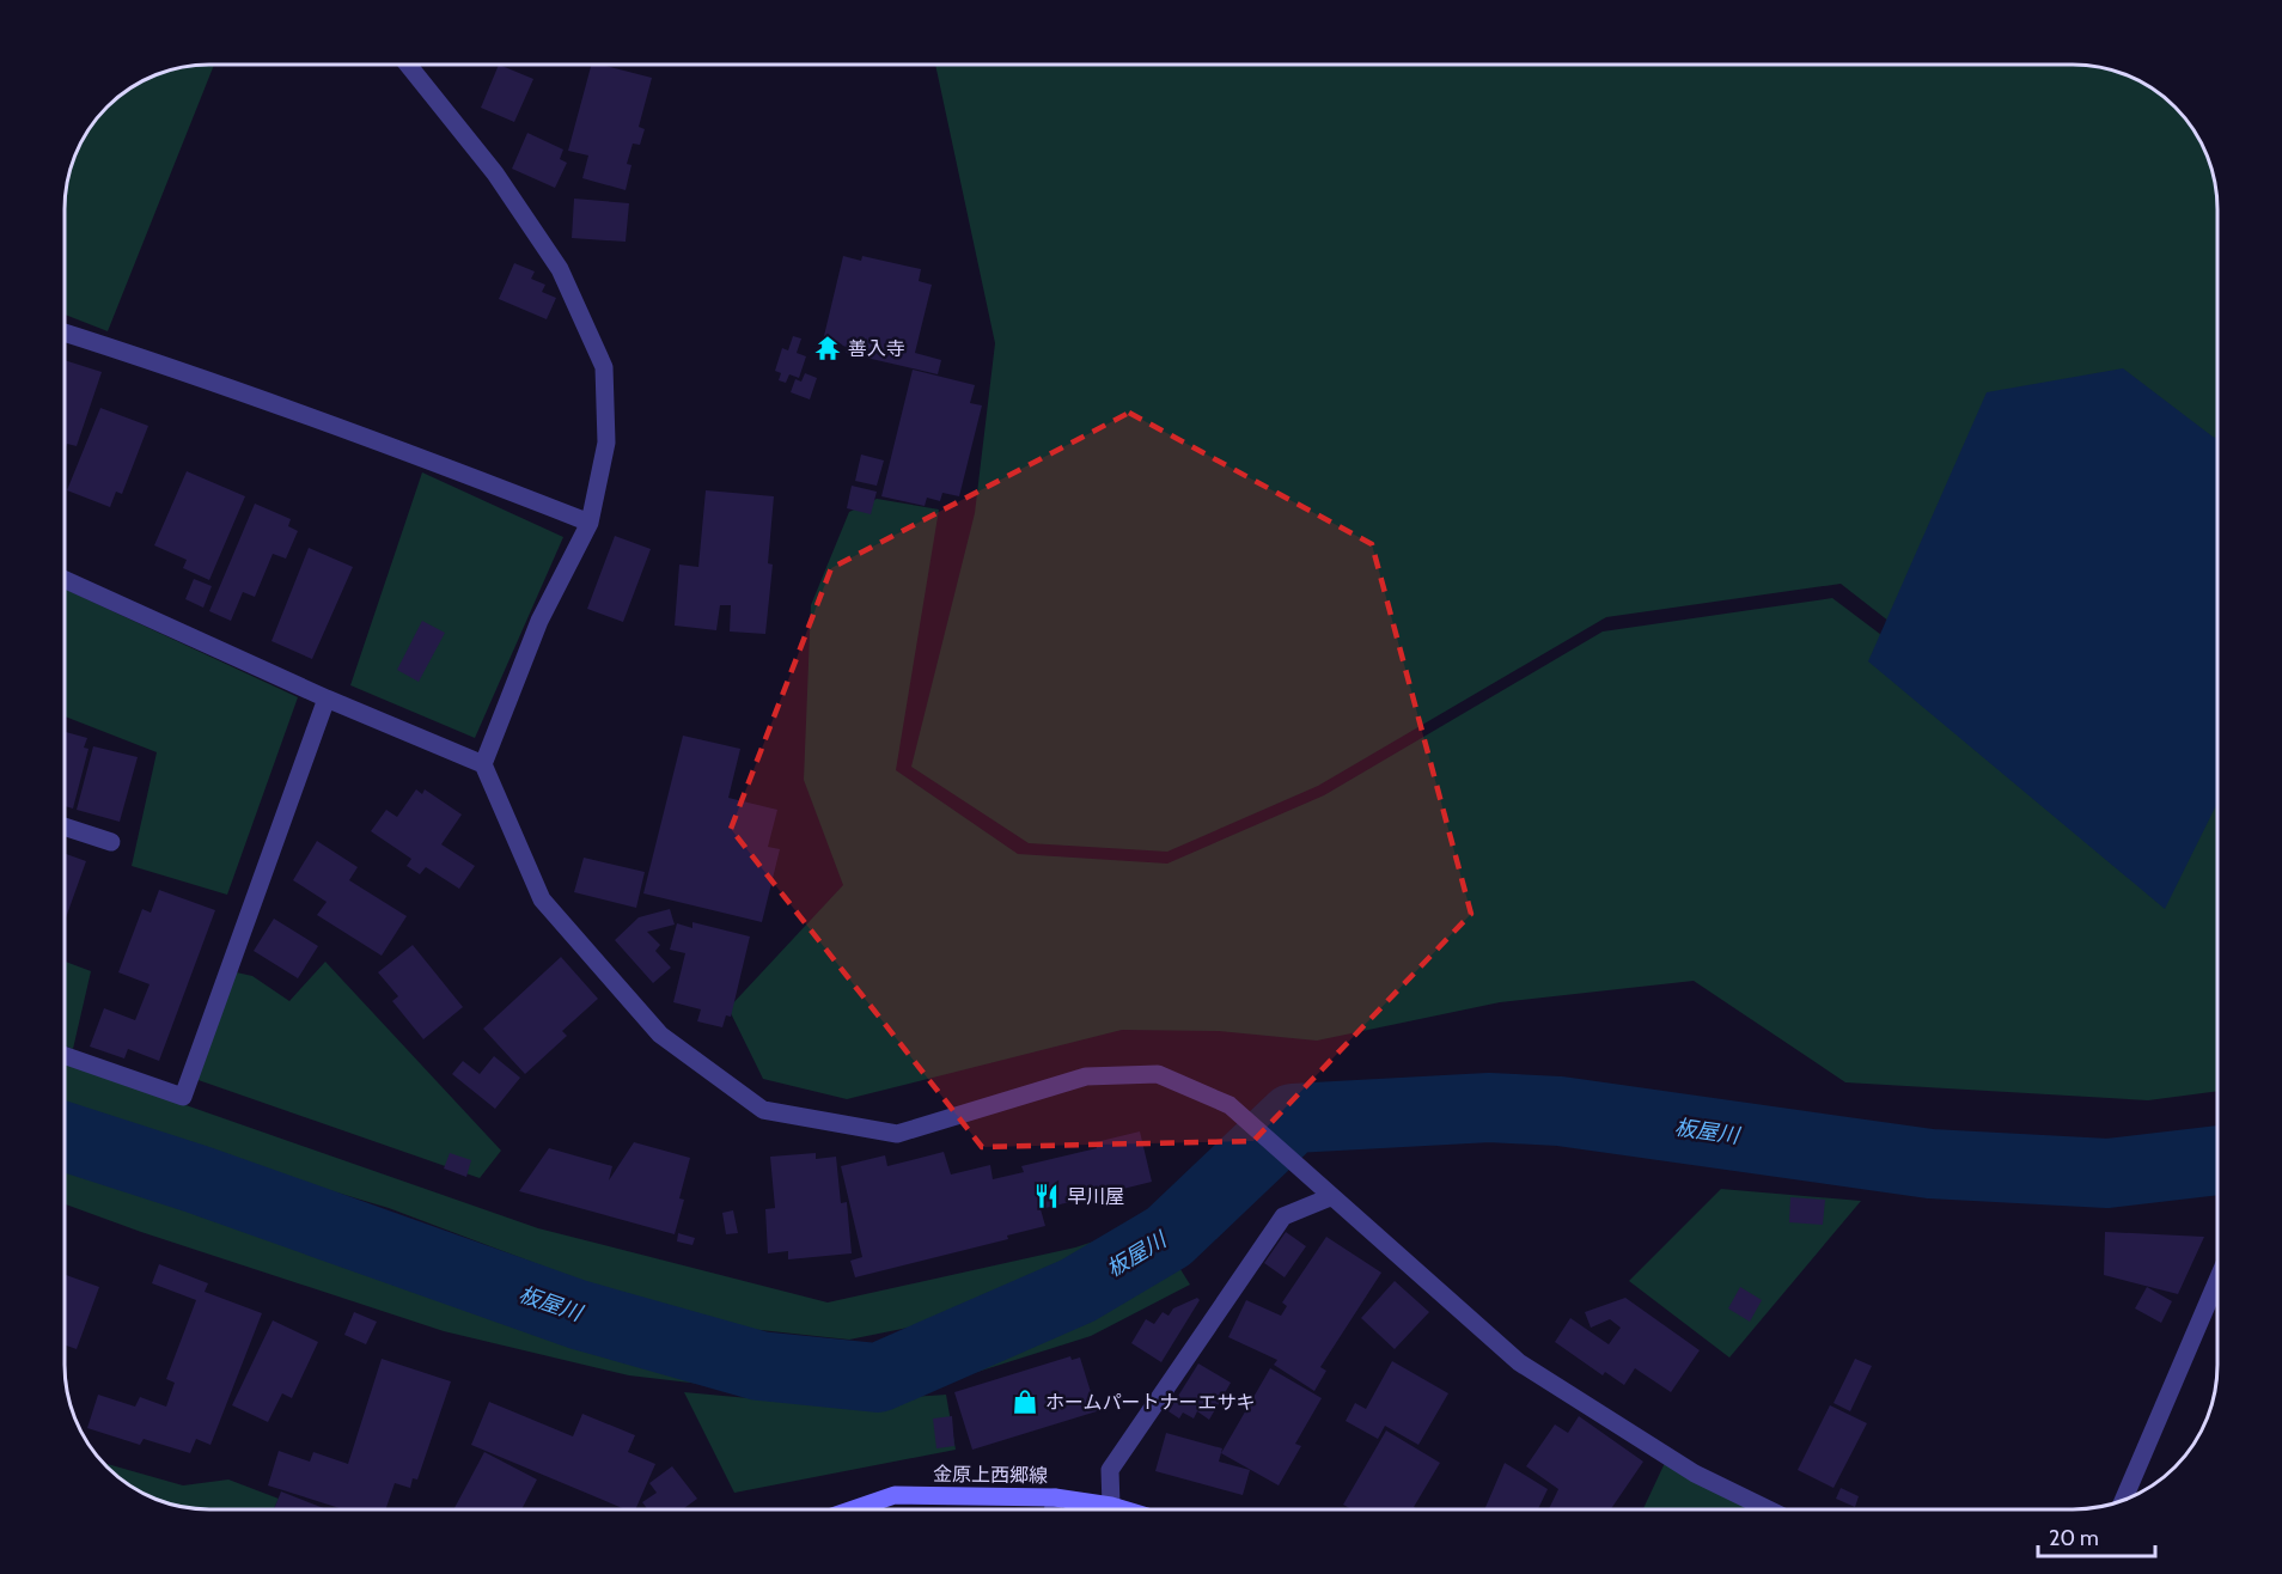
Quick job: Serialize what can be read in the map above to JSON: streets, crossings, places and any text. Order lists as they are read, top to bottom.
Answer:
{
  "streets": {
    "main road": ["金原上西郷線"]
  },
  "water": ["板屋川"],
  "places": {
    "temple": ["善入寺"],
    "restaurant": ["早川屋"],
    "shop": ["ホームパートナーエサキ"]
  },
  "scale_bar": "20 m"
}
